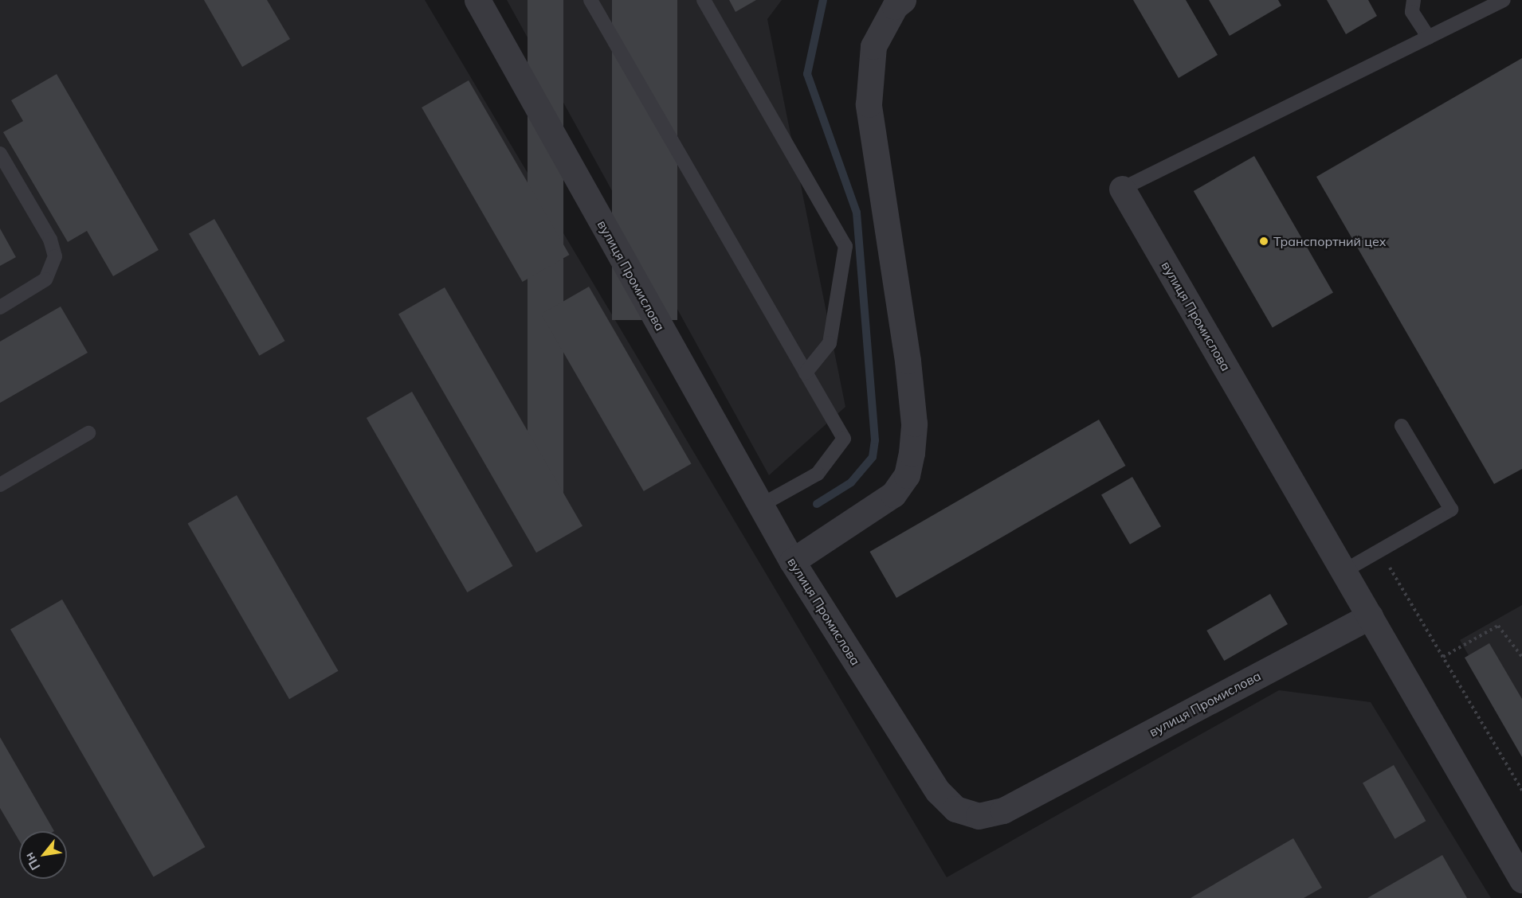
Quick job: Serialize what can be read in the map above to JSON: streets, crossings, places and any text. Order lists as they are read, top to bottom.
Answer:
{
  "streets": {
    "street": ["вулиця Промислова"]
  },
  "places": ["Транспортний цех"],
  "north": "bottom left"
}
